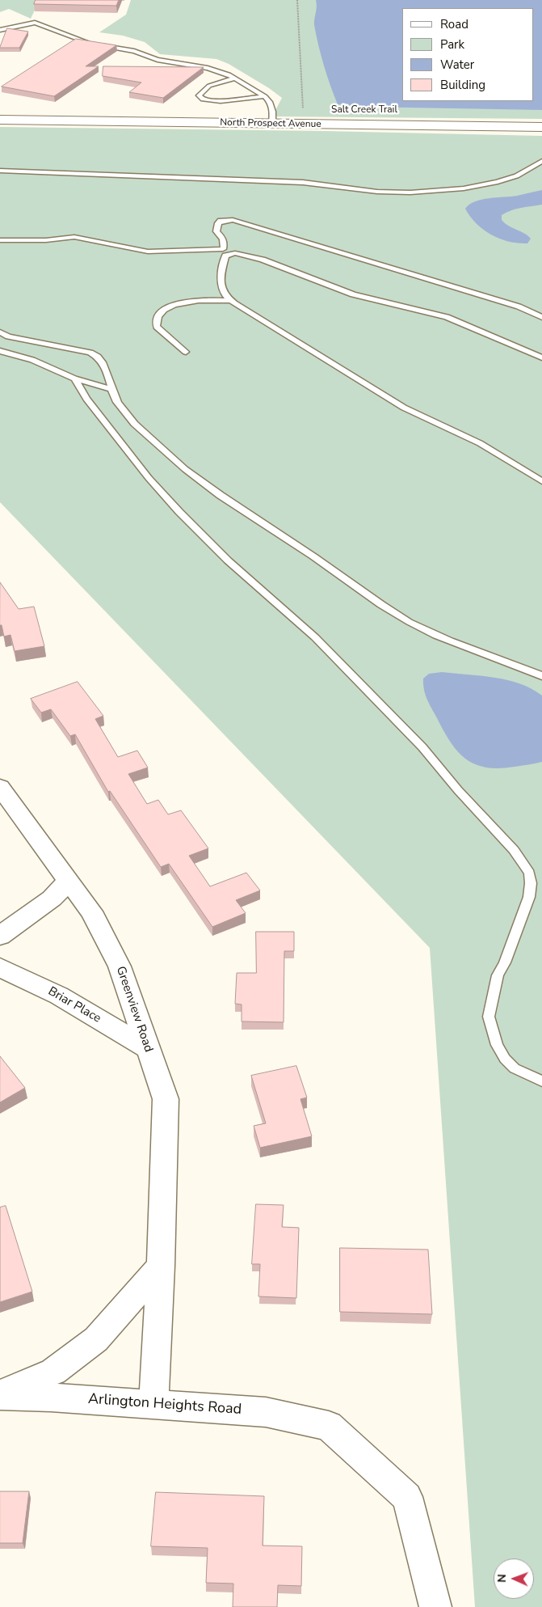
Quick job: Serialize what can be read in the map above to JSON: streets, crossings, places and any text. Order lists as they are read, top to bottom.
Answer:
{
  "streets": {
    "main road": ["North Prospect Avenue"],
    "street": ["Briar Place", "Greenview Road", "Arlington Heights Road"]
  },
  "crossings": [
    ["Briar Place", "Greenview Road"],
    ["Greenview Road", "Arlington Heights Road"]
  ],
  "legend": [
    "Road",
    "Park",
    "Water",
    "Building"
  ],
  "north": "left"
}
